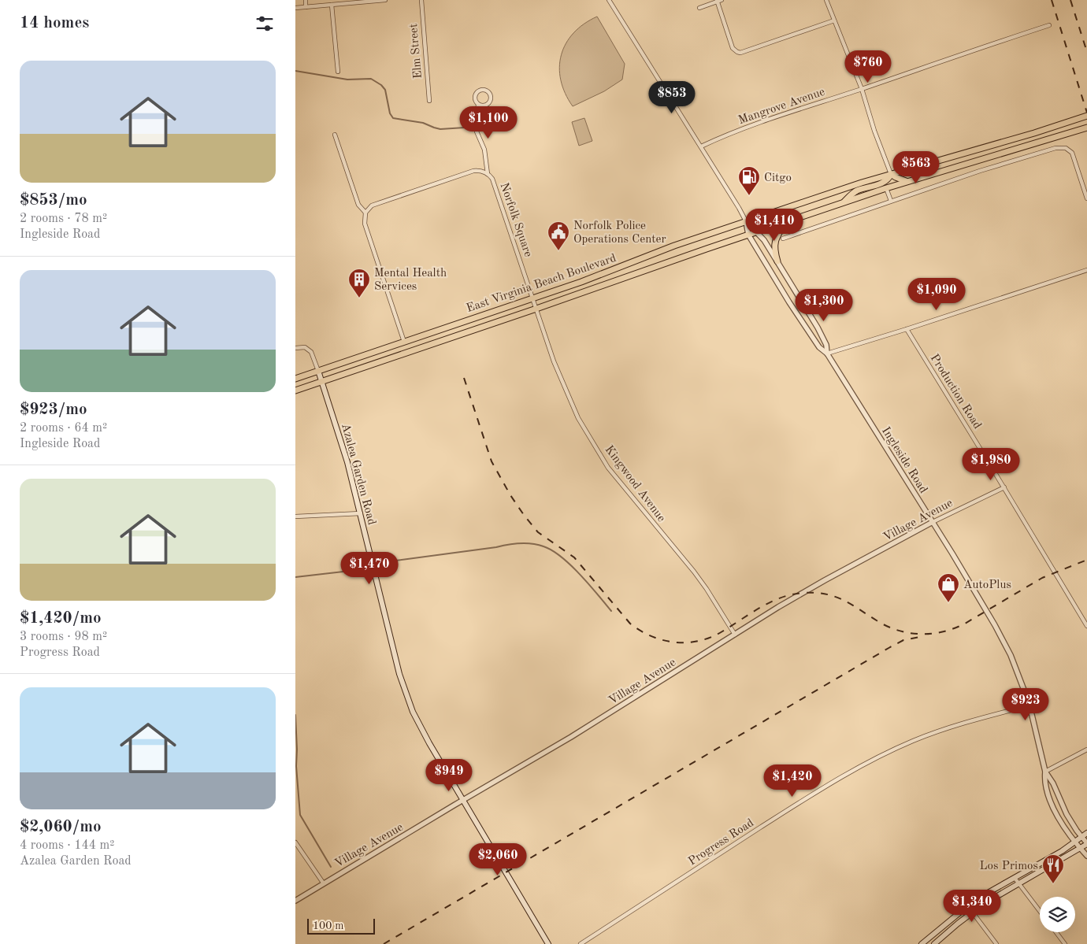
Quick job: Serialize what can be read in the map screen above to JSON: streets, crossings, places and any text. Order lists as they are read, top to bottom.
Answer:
{
  "streets": {
    "main road": ["East Virginia Beach Boulevard", "Azalea Garden Road"],
    "street": [
      "Elm Street",
      "Mangrove Avenue",
      "Norfolk Square",
      "Production Road",
      "Ingleside Road",
      "Kingwood Avenue",
      "Village Avenue",
      "Progress Road"
    ]
  },
  "crossings": [
    ["Mangrove Avenue", "Ingleside Road"],
    ["Norfolk Square", "East Virginia Beach Boulevard"],
    ["Norfolk Square", "Kingwood Avenue"],
    ["East Virginia Beach Boulevard", "Ingleside Road"],
    ["East Virginia Beach Boulevard", "Azalea Garden Road"],
    ["East Virginia Beach Boulevard", "Kingwood Avenue"],
    ["Production Road", "Village Avenue"],
    ["Ingleside Road", "Village Avenue"],
    ["Ingleside Road", "Progress Road"],
    ["Azalea Garden Road", "Village Avenue"],
    ["Kingwood Avenue", "Village Avenue"]
  ],
  "places": {
    "fuel station": ["Citgo"],
    "public building": ["Norfolk Police Operations Center"],
    "building": ["Mental Health Services"],
    "shop": ["AutoPlus"],
    "restaurant": ["Los Primos"]
  },
  "scale_bar": "100 m",
  "page": {
    "heading": "14 homes",
    "list": [
      {
        "name": "$853/mo",
        "note": "2 rooms · 78 m² · Ingleside Road"
      },
      {
        "name": "$923/mo",
        "note": "2 rooms · 64 m² · Ingleside Road"
      },
      {
        "name": "$1,420/mo",
        "note": "3 rooms · 98 m² · Progress Road"
      },
      {
        "name": "$2,060/mo",
        "note": "4 rooms · 144 m² · Azalea Garden Road"
      }
    ],
    "price": [
      "$760",
      "$853",
      "$1,100",
      "$563",
      "$1,410",
      "$1,090",
      "$1,300",
      "$1,980",
      "$1,470",
      "$923",
      "$949",
      "$1,420",
      "$2,060",
      "$1,340"
    ],
    "scale": "100 m"
  }
}
